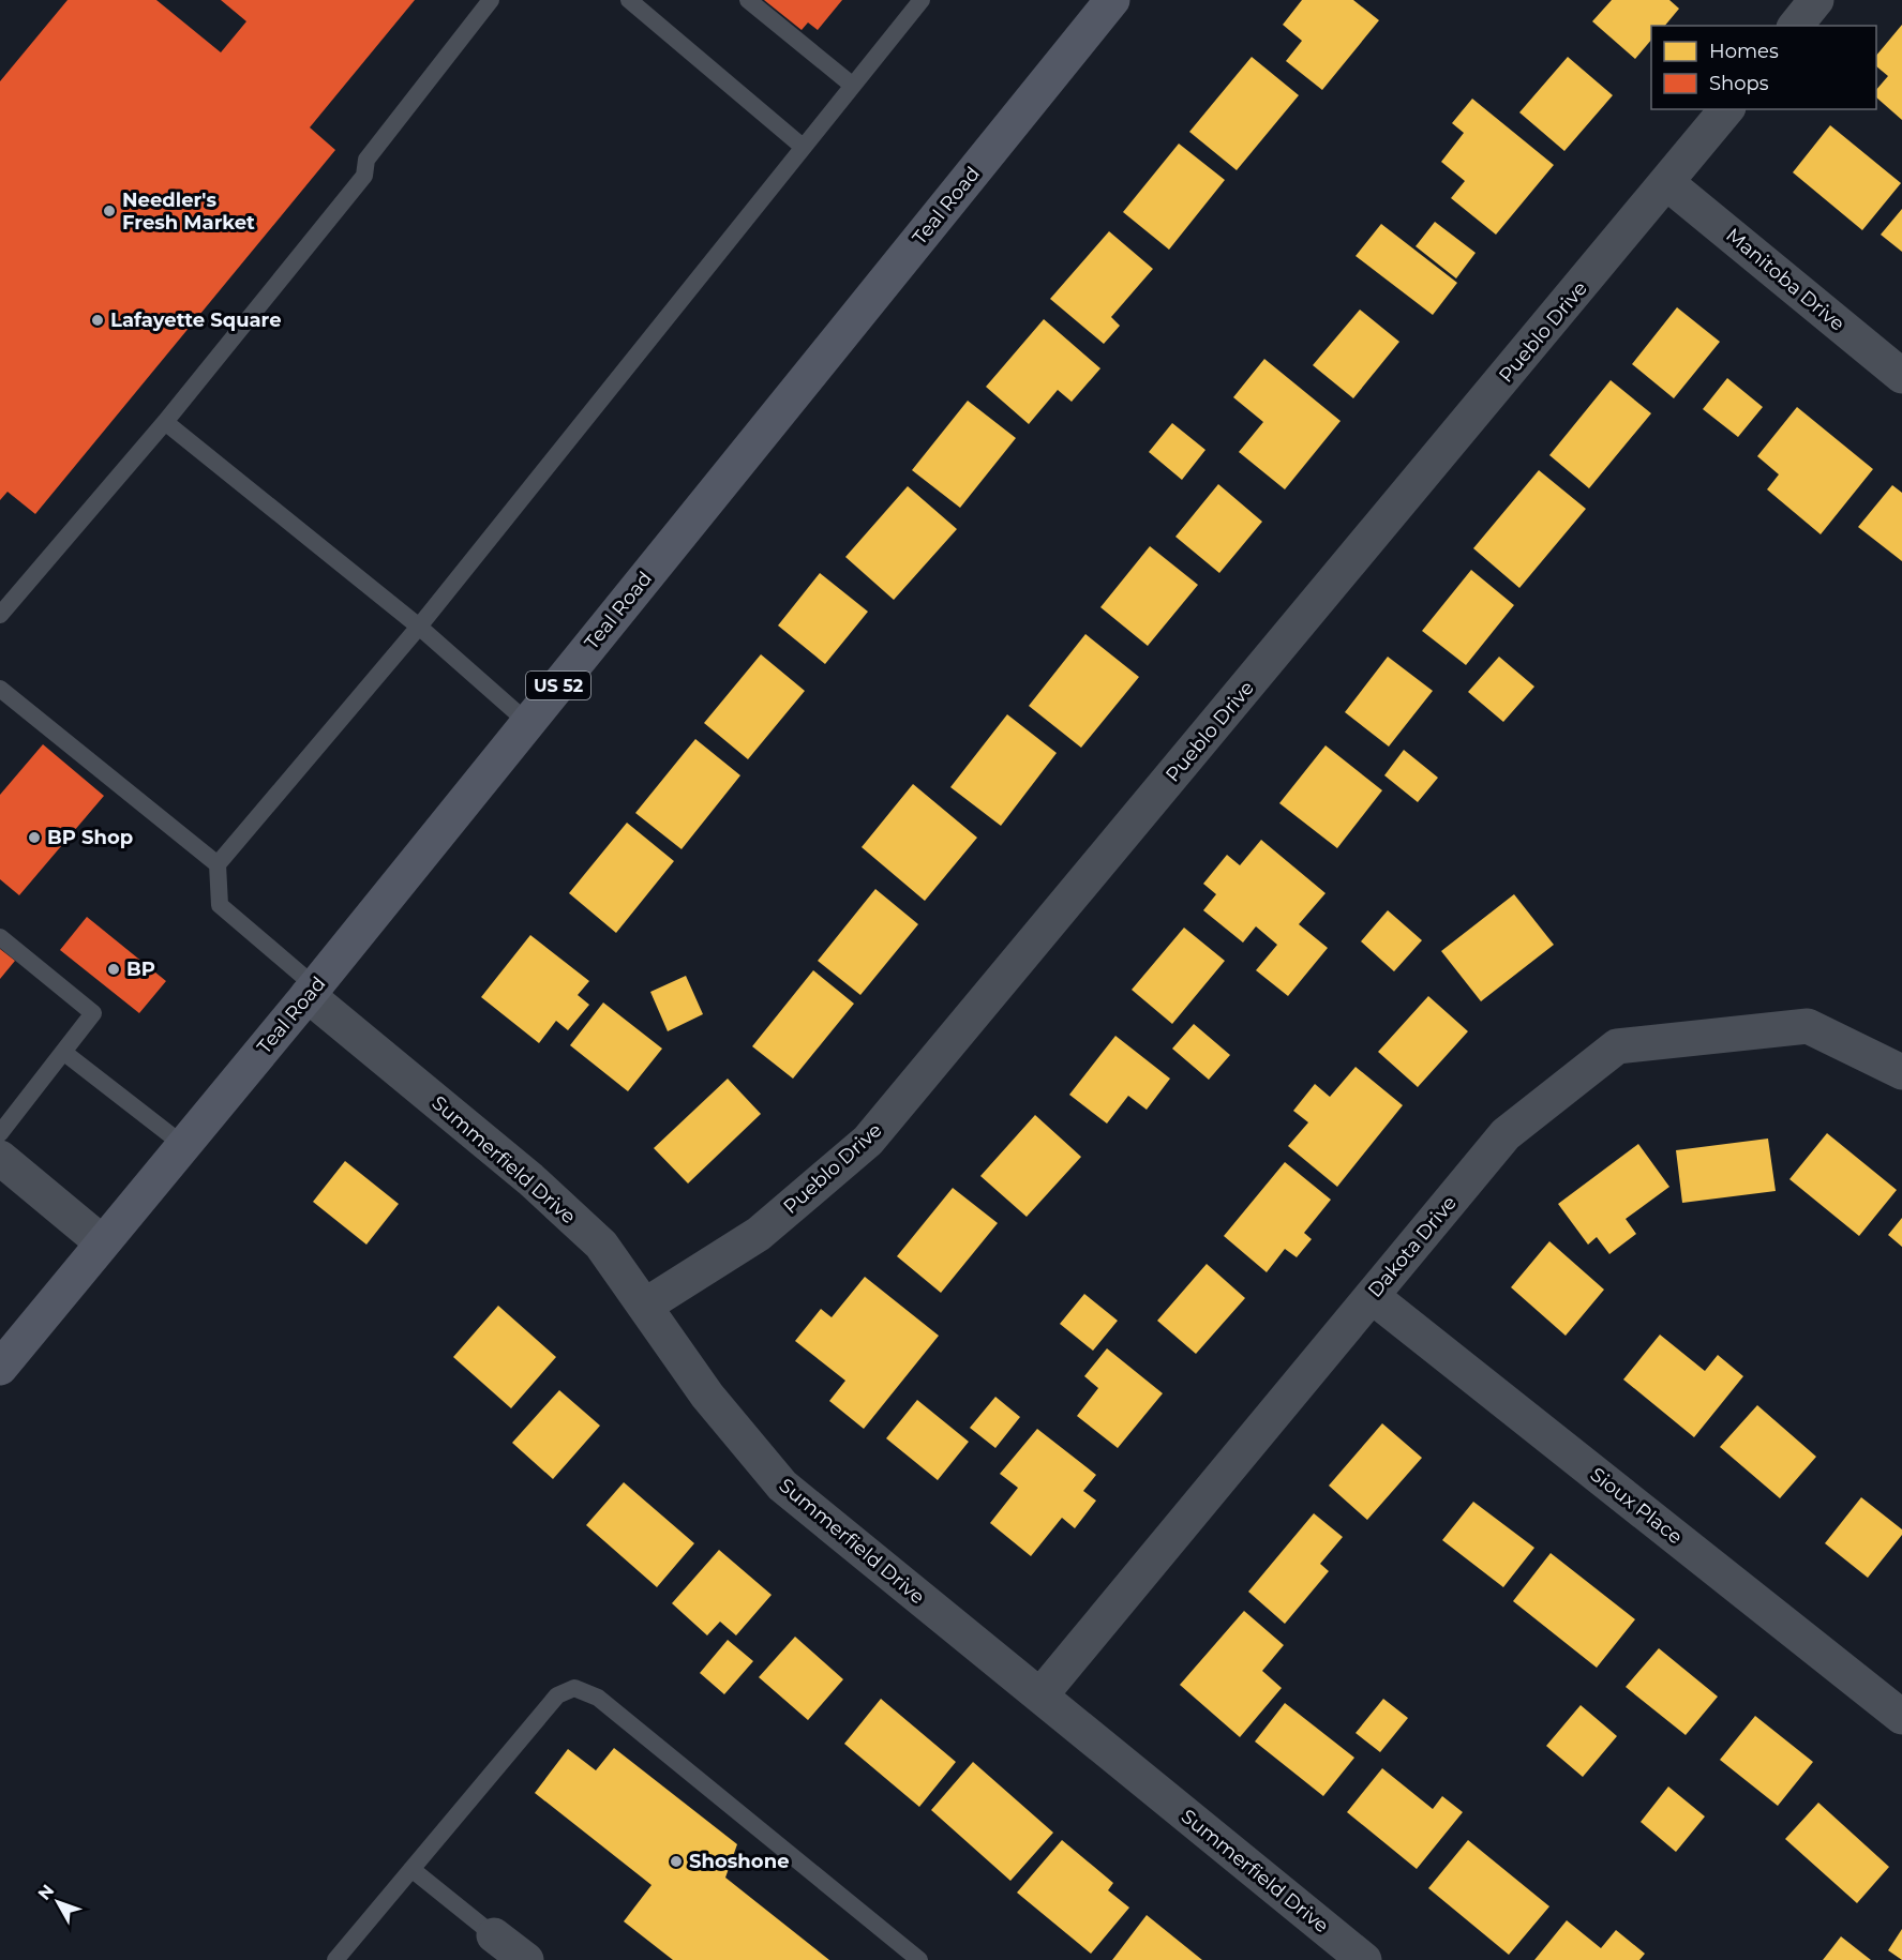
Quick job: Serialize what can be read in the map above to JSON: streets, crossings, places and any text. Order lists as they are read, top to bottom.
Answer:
{
  "streets": {
    "main road": ["Teal Road", "US 52"],
    "street": [
      "Manitoba Drive",
      "Pueblo Drive",
      "Summerfield Drive",
      "Dakota Drive",
      "Sioux Place"
    ]
  },
  "crossings": [
    ["Teal Road", "Summerfield Drive"],
    ["Manitoba Drive", "Pueblo Drive"],
    ["Pueblo Drive", "Summerfield Drive"],
    ["Summerfield Drive", "Dakota Drive"],
    ["Dakota Drive", "Sioux Place"]
  ],
  "places": [
    "Needler's Fresh Market",
    "Lafayette Square",
    "BP Shop",
    "BP",
    "Shoshone"
  ],
  "legend": ["Homes", "Shops"],
  "north": "top left"
}
